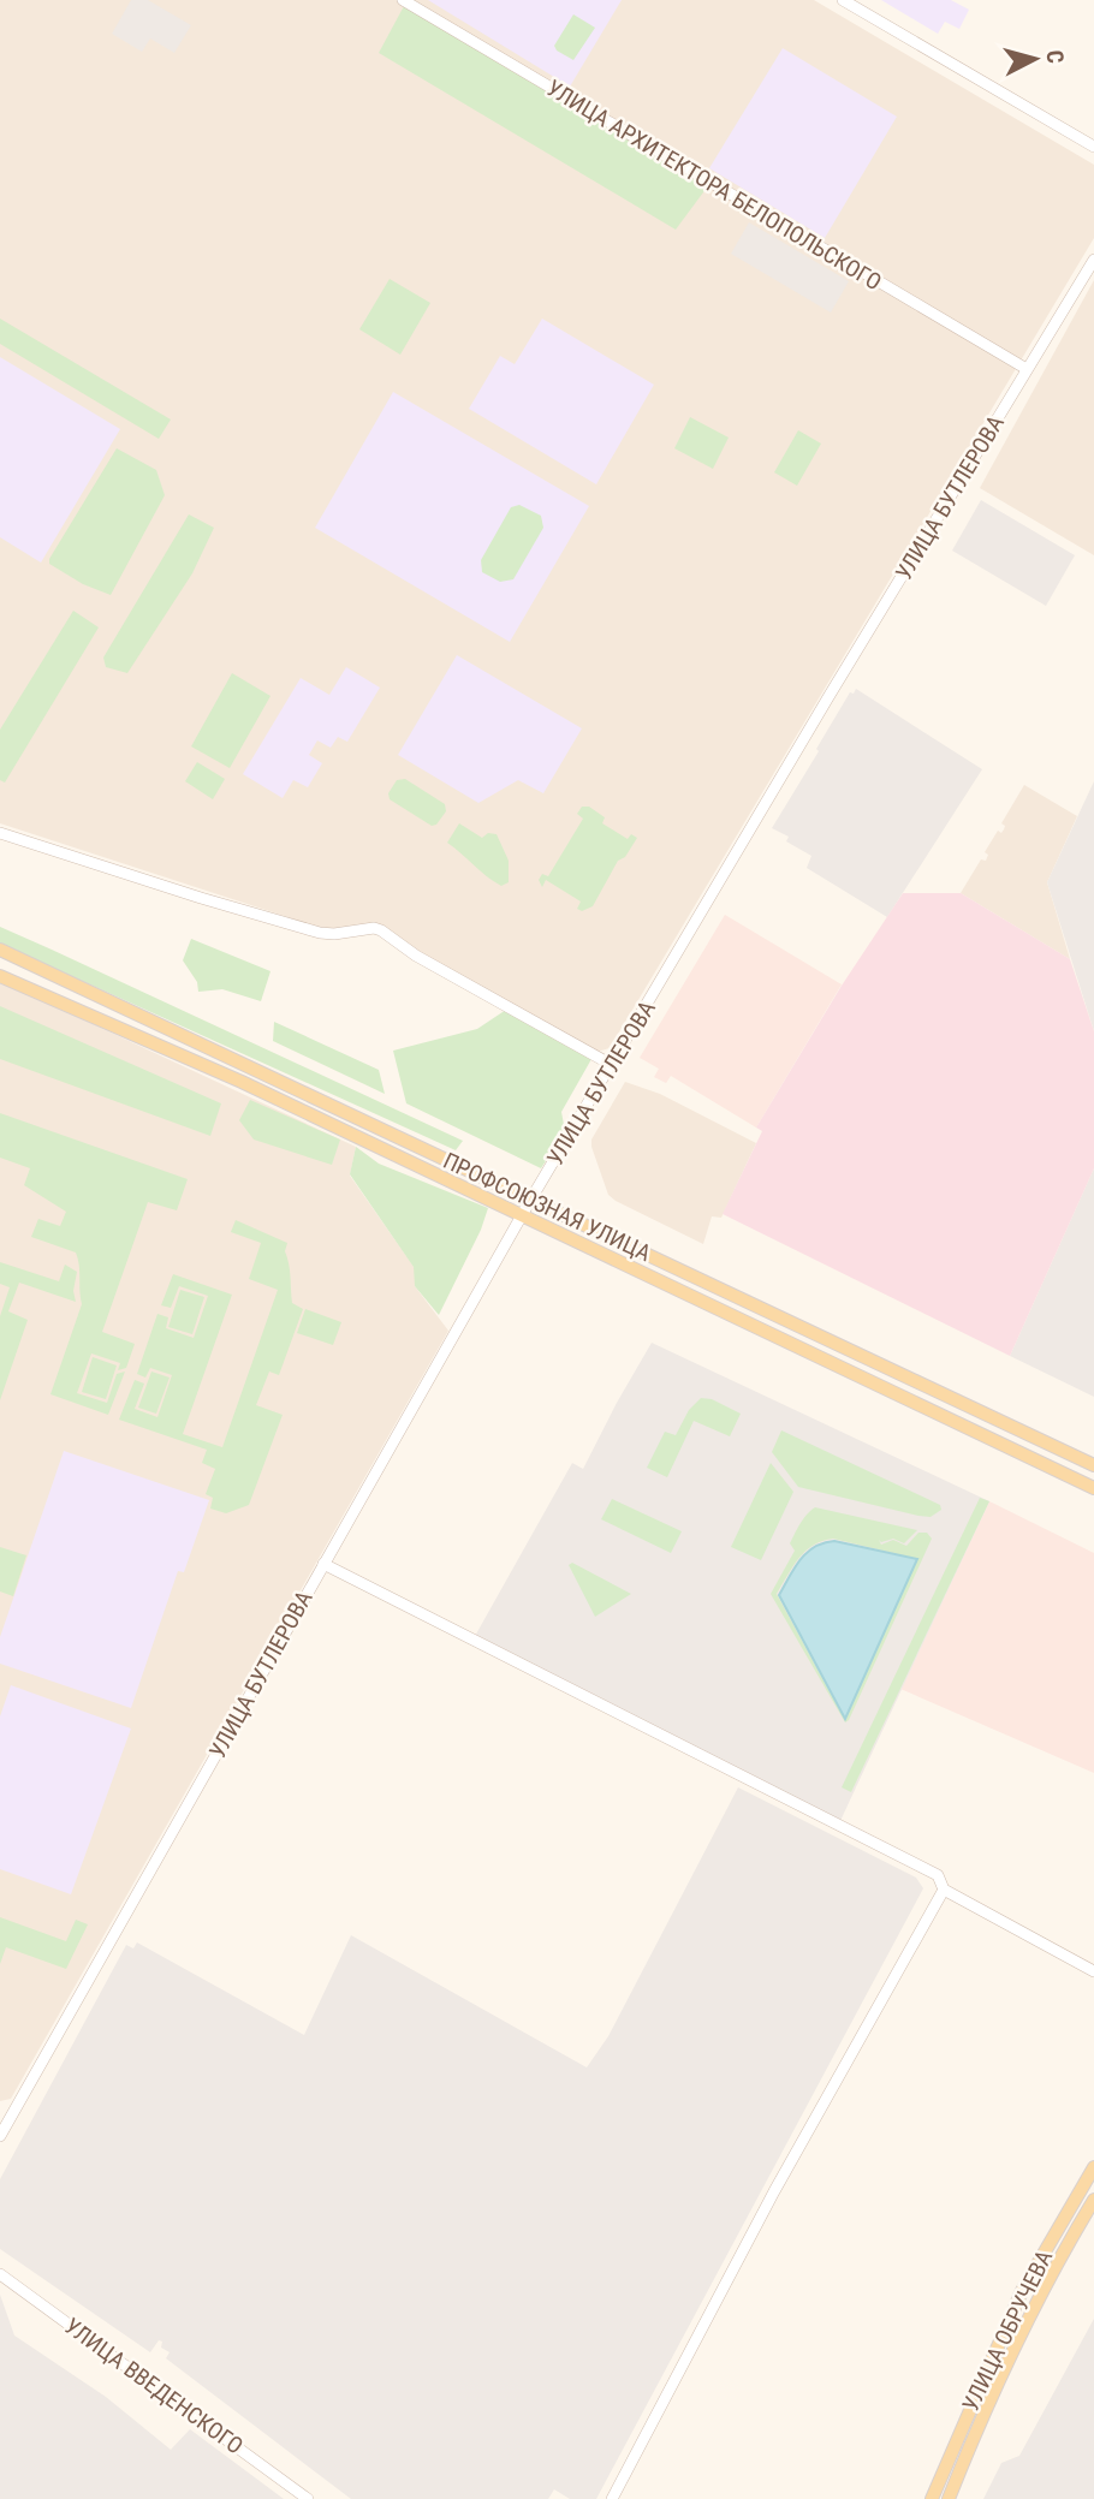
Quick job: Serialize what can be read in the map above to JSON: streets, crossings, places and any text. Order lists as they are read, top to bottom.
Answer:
{
  "streets": {
    "main road": ["ПРОФСОЮЗНАЯ УЛИЦА", "УЛИЦА ОБРУЧЕВА"],
    "street": ["УЛИЦА АРХИТЕКТОРА БЕЛОПОЛЬСКОГО", "УЛИЦА БУТЛЕРОВА", "УЛИЦА ВВЕДЕНСКОГО"]
  },
  "crossings": [
    ["УЛИЦА АРХИТЕКТОРА БЕЛОПОЛЬСКОГО", "УЛИЦА БУТЛЕРОВА"],
    ["УЛИЦА БУТЛЕРОВА", "ПРОФСОЮЗНАЯ УЛИЦА"]
  ],
  "north": "right"
}
